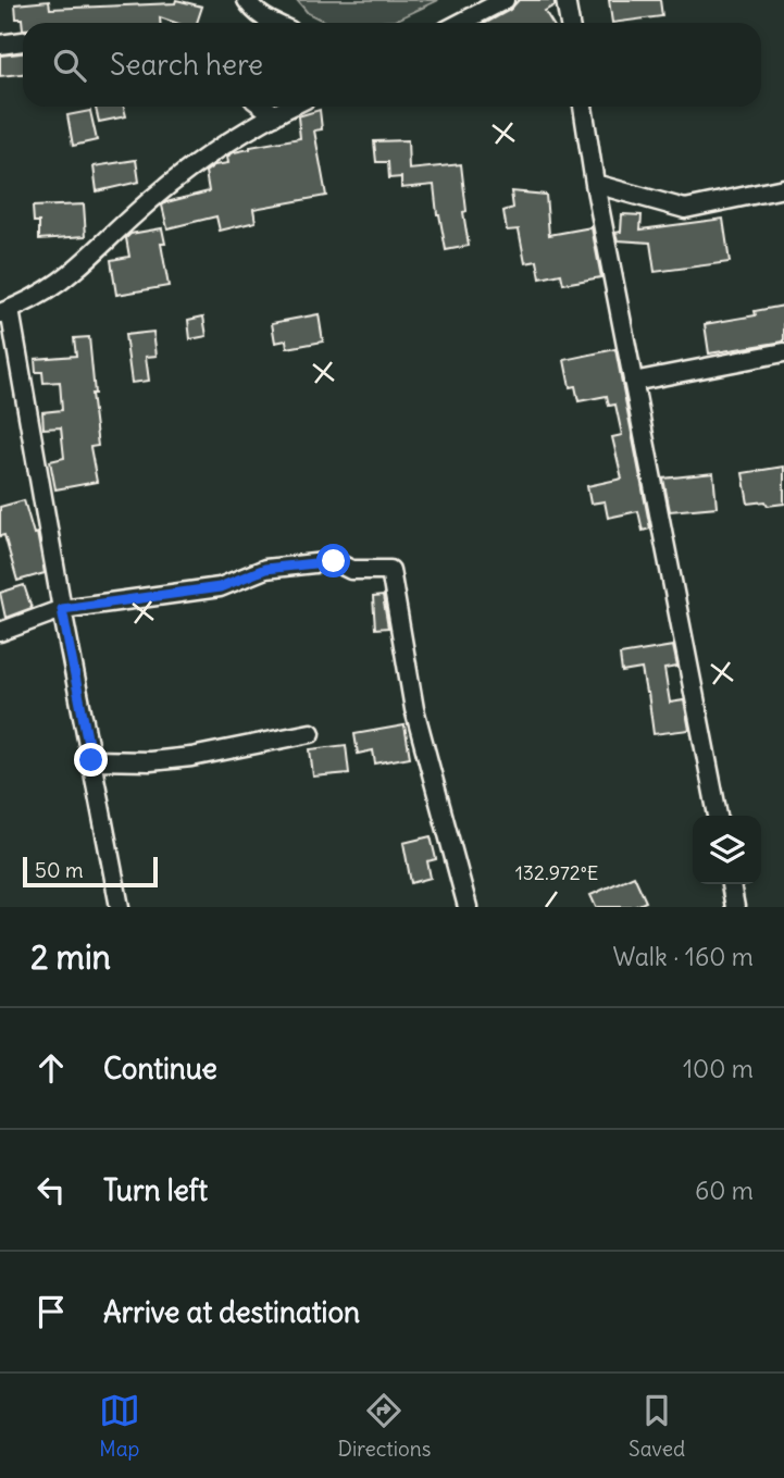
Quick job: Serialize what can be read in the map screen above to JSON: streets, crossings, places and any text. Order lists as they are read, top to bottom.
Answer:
{
  "scale_bar": "50 m",
  "page": {
    "search": "Search here",
    "scale": "50 m",
    "heading": ["2 min", "Walk · 160 m"],
    "list": [
      ["Continue", "100 m"],
      ["Turn left", "60 m"],
      "Arrive at destination"
    ],
    "nav": ["Map", "Directions", "Saved"]
  },
  "coordinates": ["132.972°E"]
}
